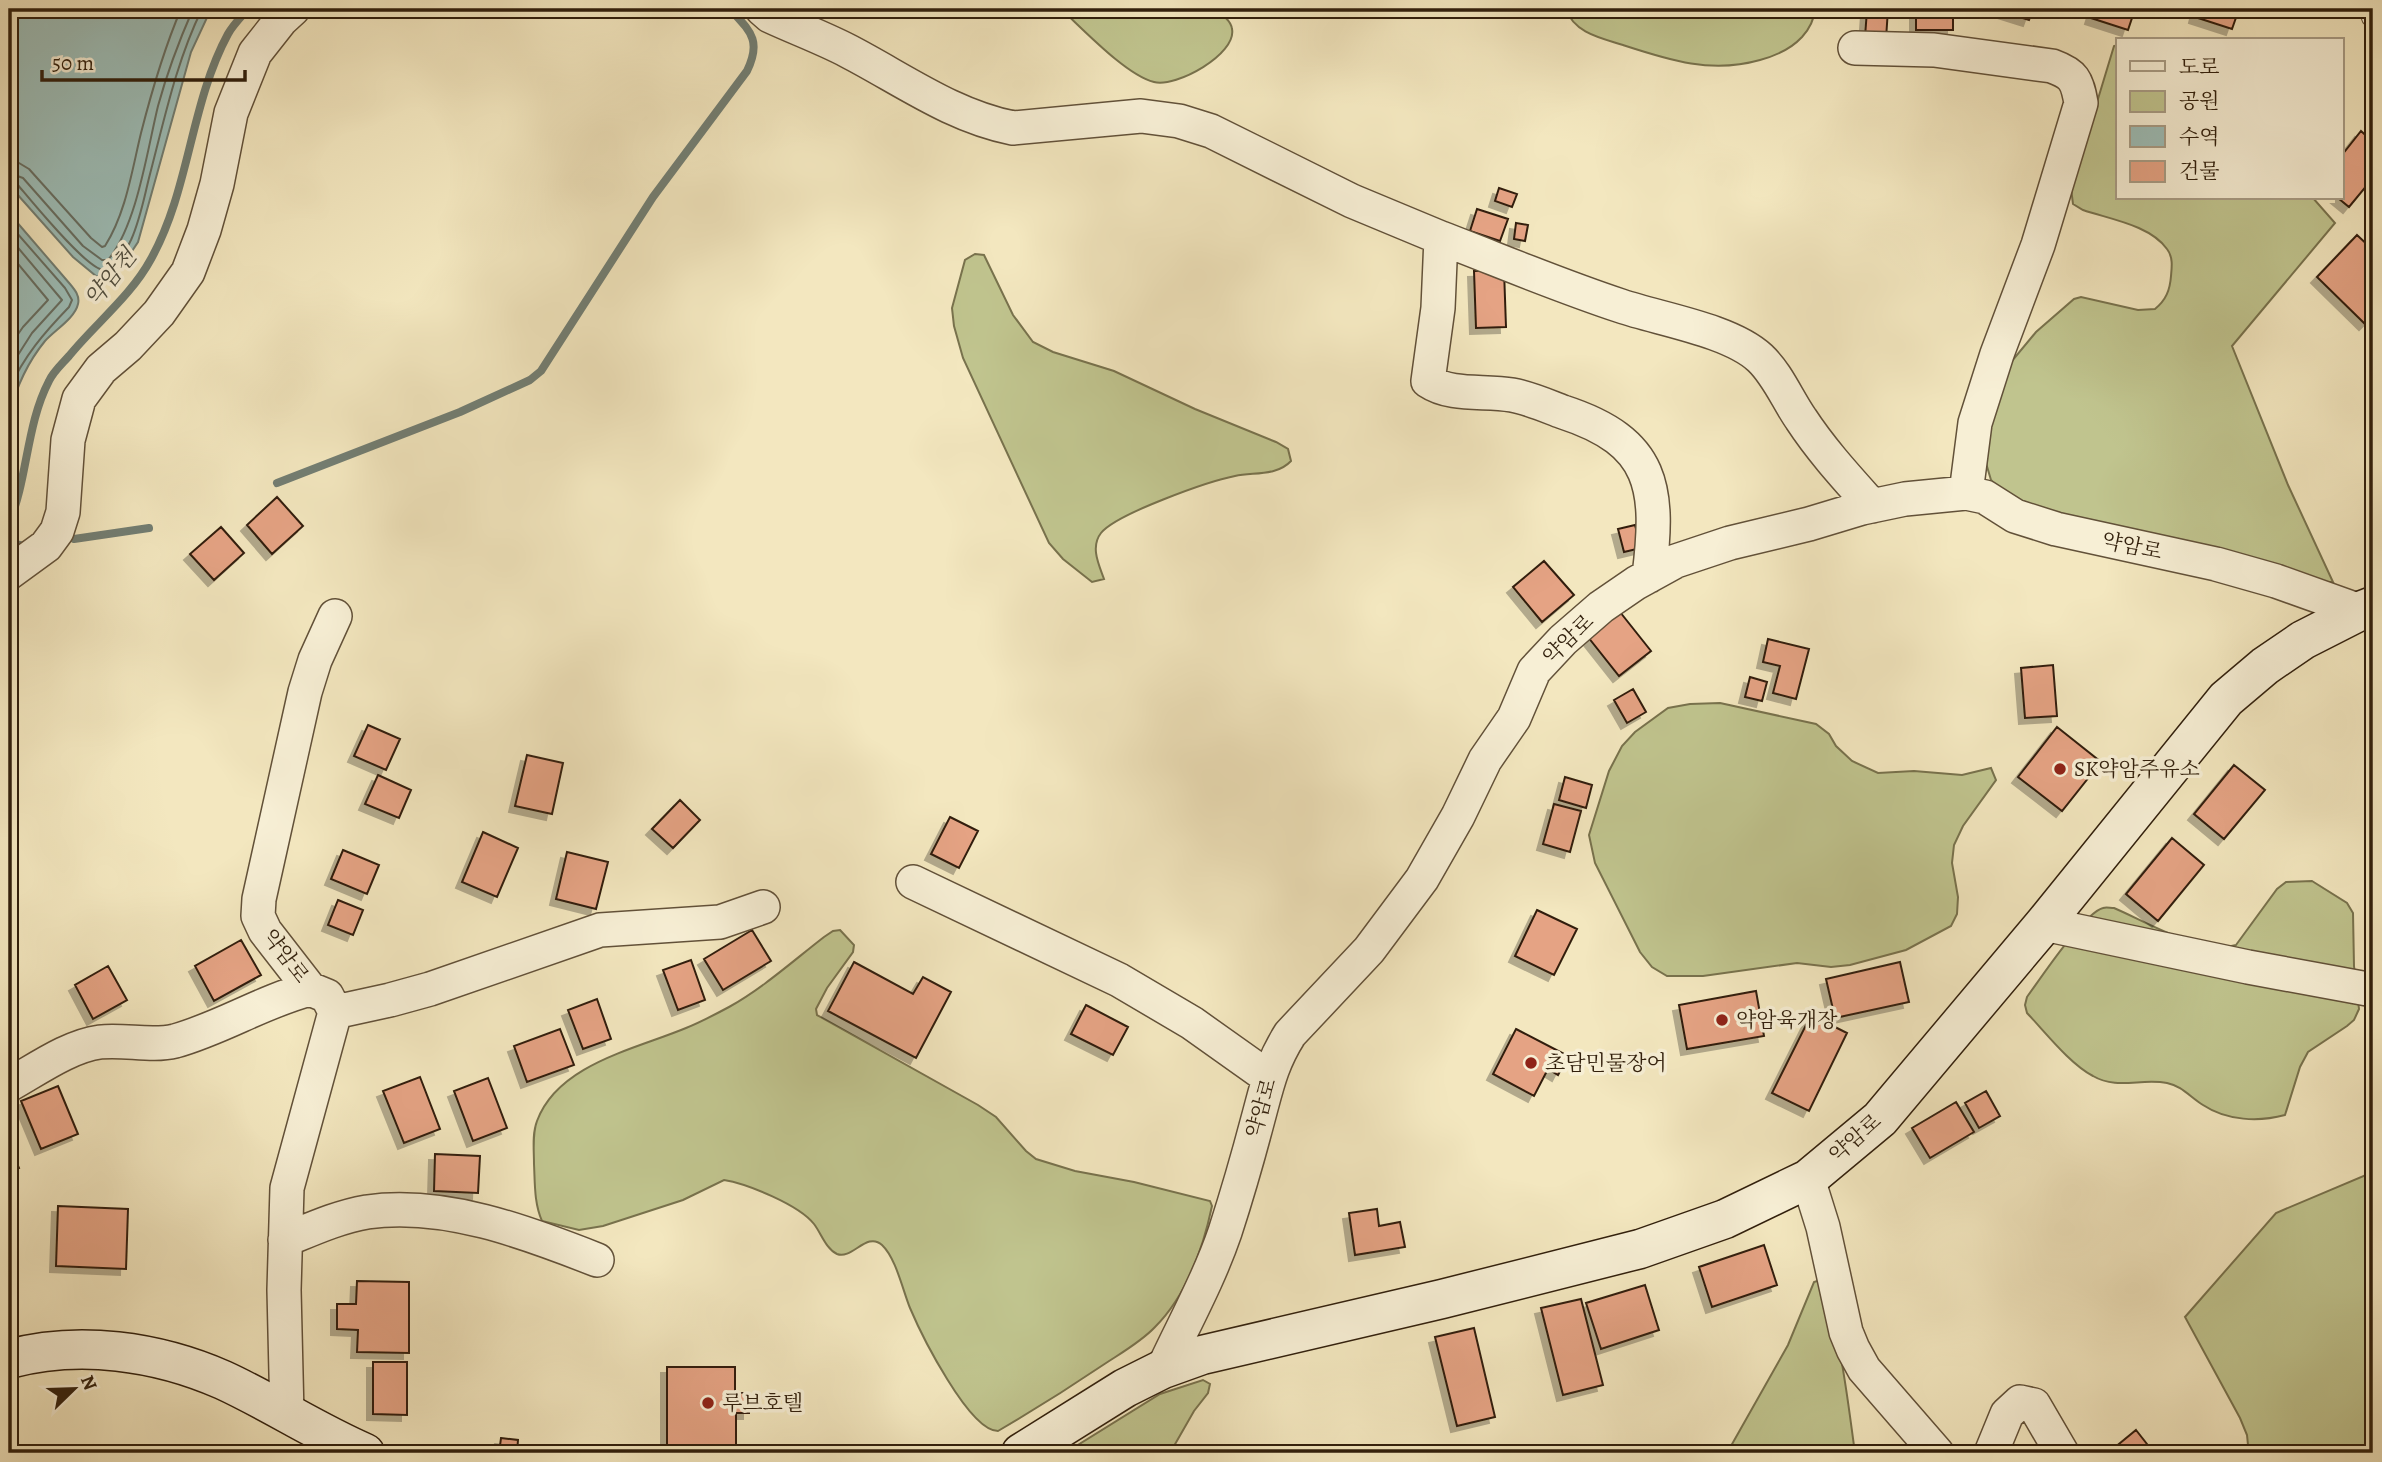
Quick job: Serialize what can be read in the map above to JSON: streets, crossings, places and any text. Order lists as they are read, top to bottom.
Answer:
{
  "streets": {
    "street": ["약암로"]
  },
  "water": ["약암천"],
  "places": [
    "SK약암주유소",
    "약암육개장",
    "초담민물장어",
    "루브호텔"
  ],
  "legend": [
    "도로",
    "공원",
    "수역",
    "건물"
  ],
  "scale_bar": "50 m",
  "north": "top right"
}
